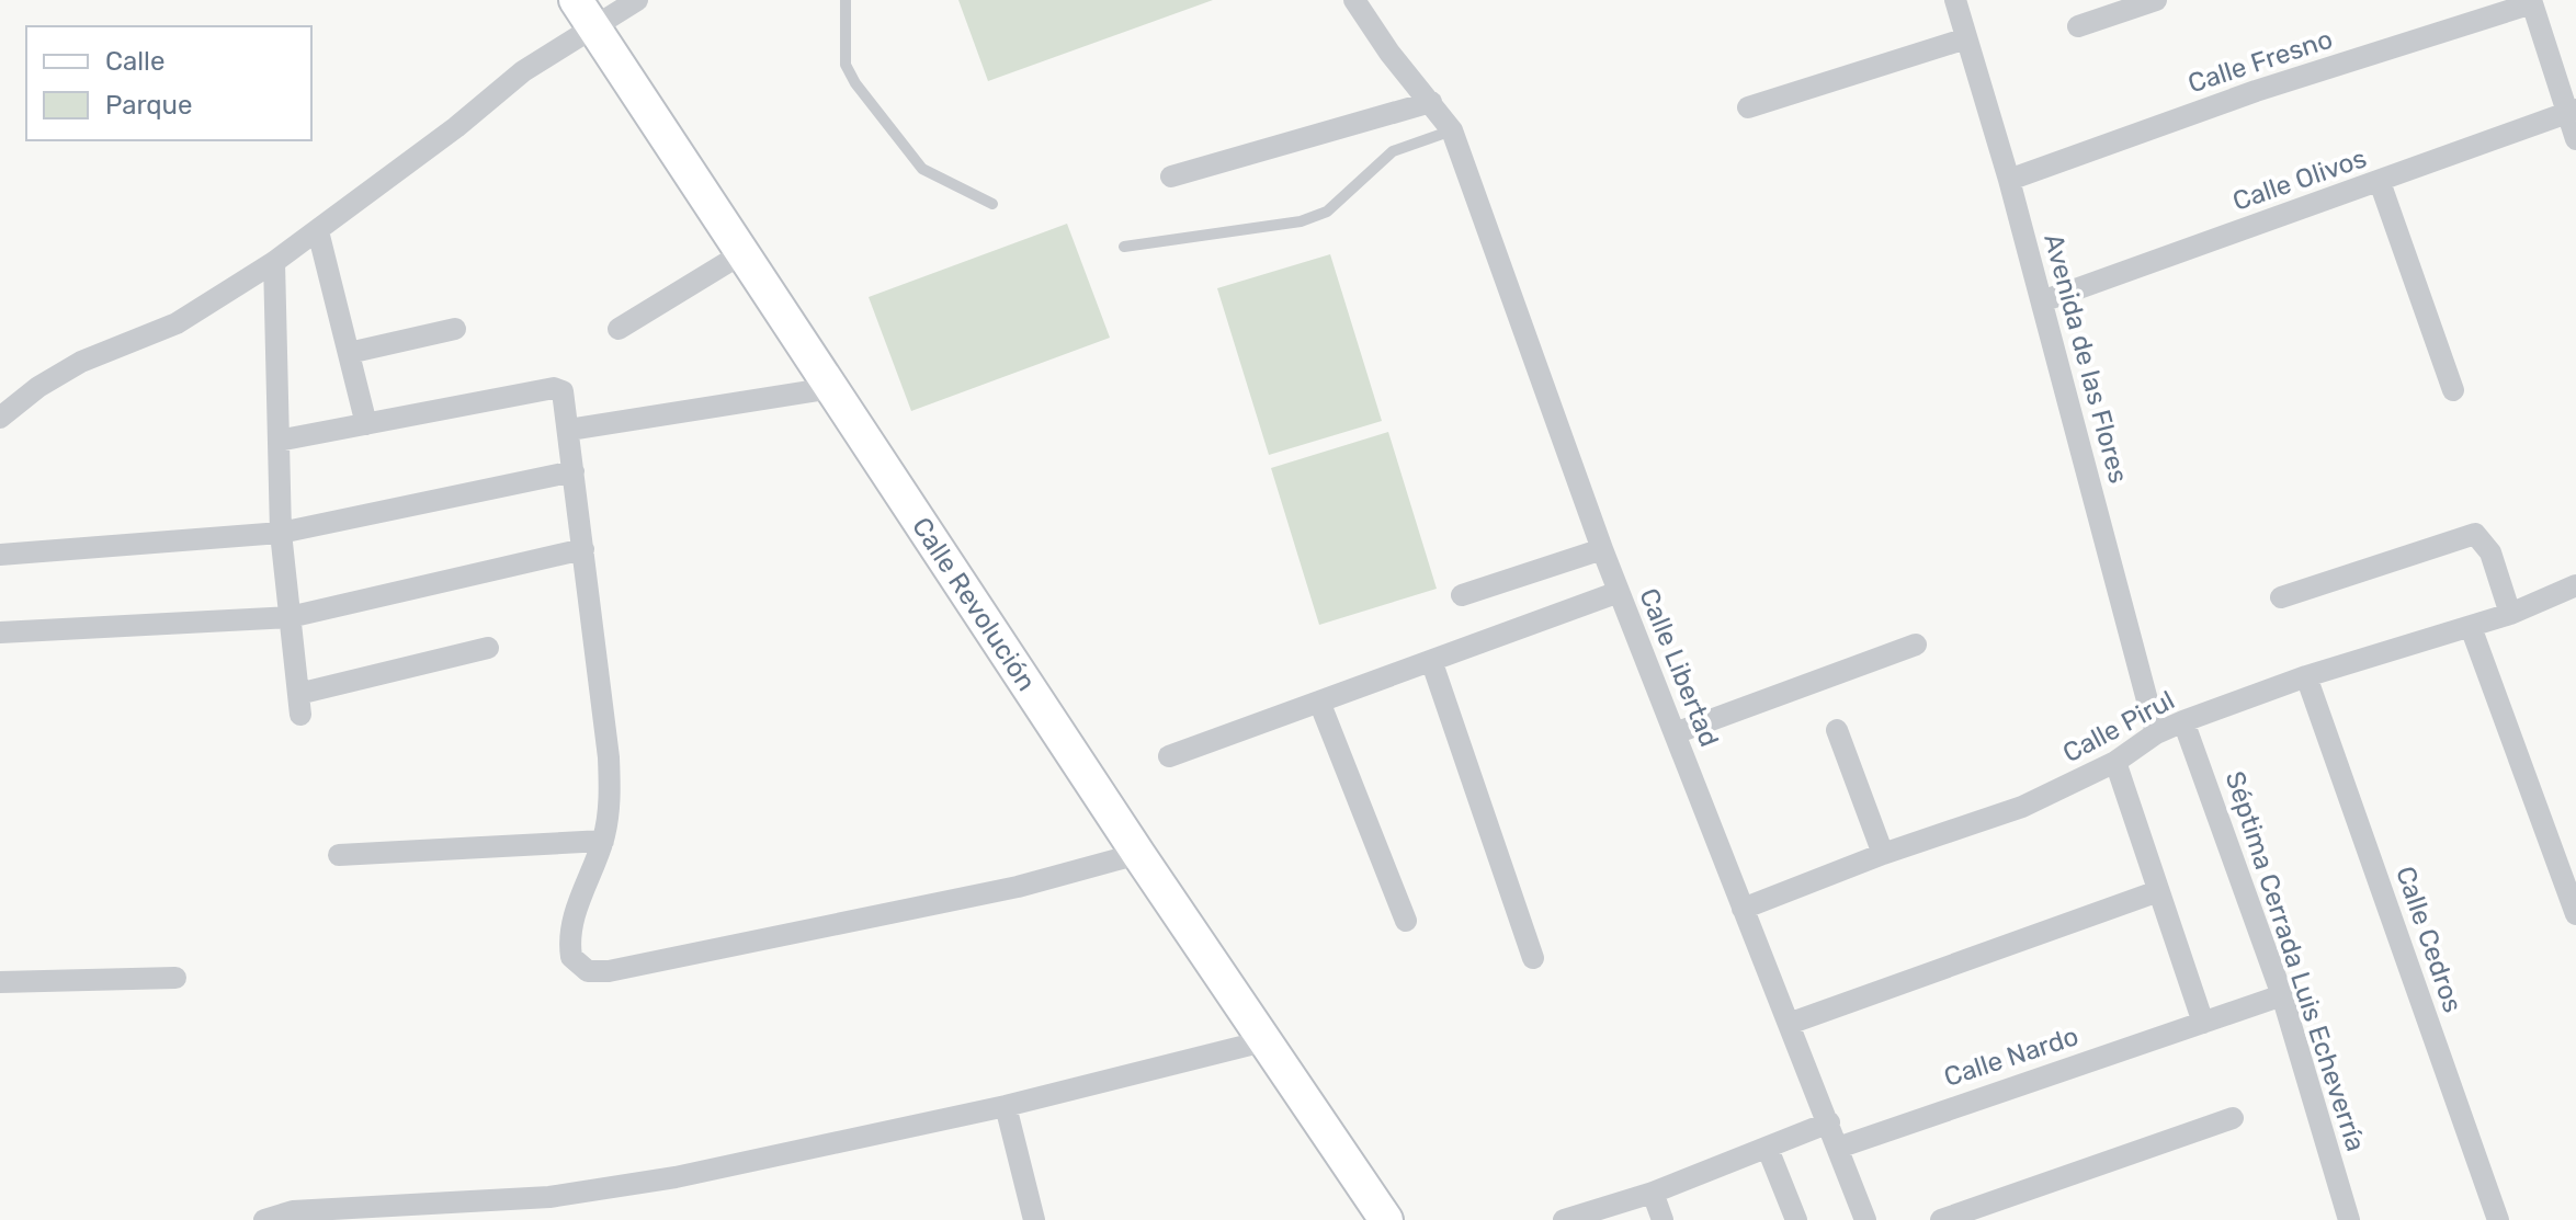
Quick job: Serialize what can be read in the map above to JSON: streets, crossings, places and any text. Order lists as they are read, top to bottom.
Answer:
{
  "streets": {
    "street": [
      "Calle Fresno",
      "Calle Olivos",
      "Avenida de las Flores",
      "Calle Revolución",
      "Calle Libertad",
      "Calle Pirul",
      "Calle Cedros",
      "Séptima Cerrada Luis Echeverría",
      "Calle Nardo"
    ]
  },
  "crossings": [
    ["Calle Fresno", "Avenida de las Flores"],
    ["Calle Olivos", "Avenida de las Flores"],
    ["Avenida de las Flores", "Calle Pirul"],
    ["Calle Libertad", "Calle Pirul"],
    ["Calle Libertad", "Calle Nardo"],
    ["Calle Pirul", "Calle Cedros"],
    ["Calle Pirul", "Séptima Cerrada Luis Echeverría"],
    ["Séptima Cerrada Luis Echeverría", "Calle Nardo"]
  ],
  "legend": ["Calle", "Parque"]
}
